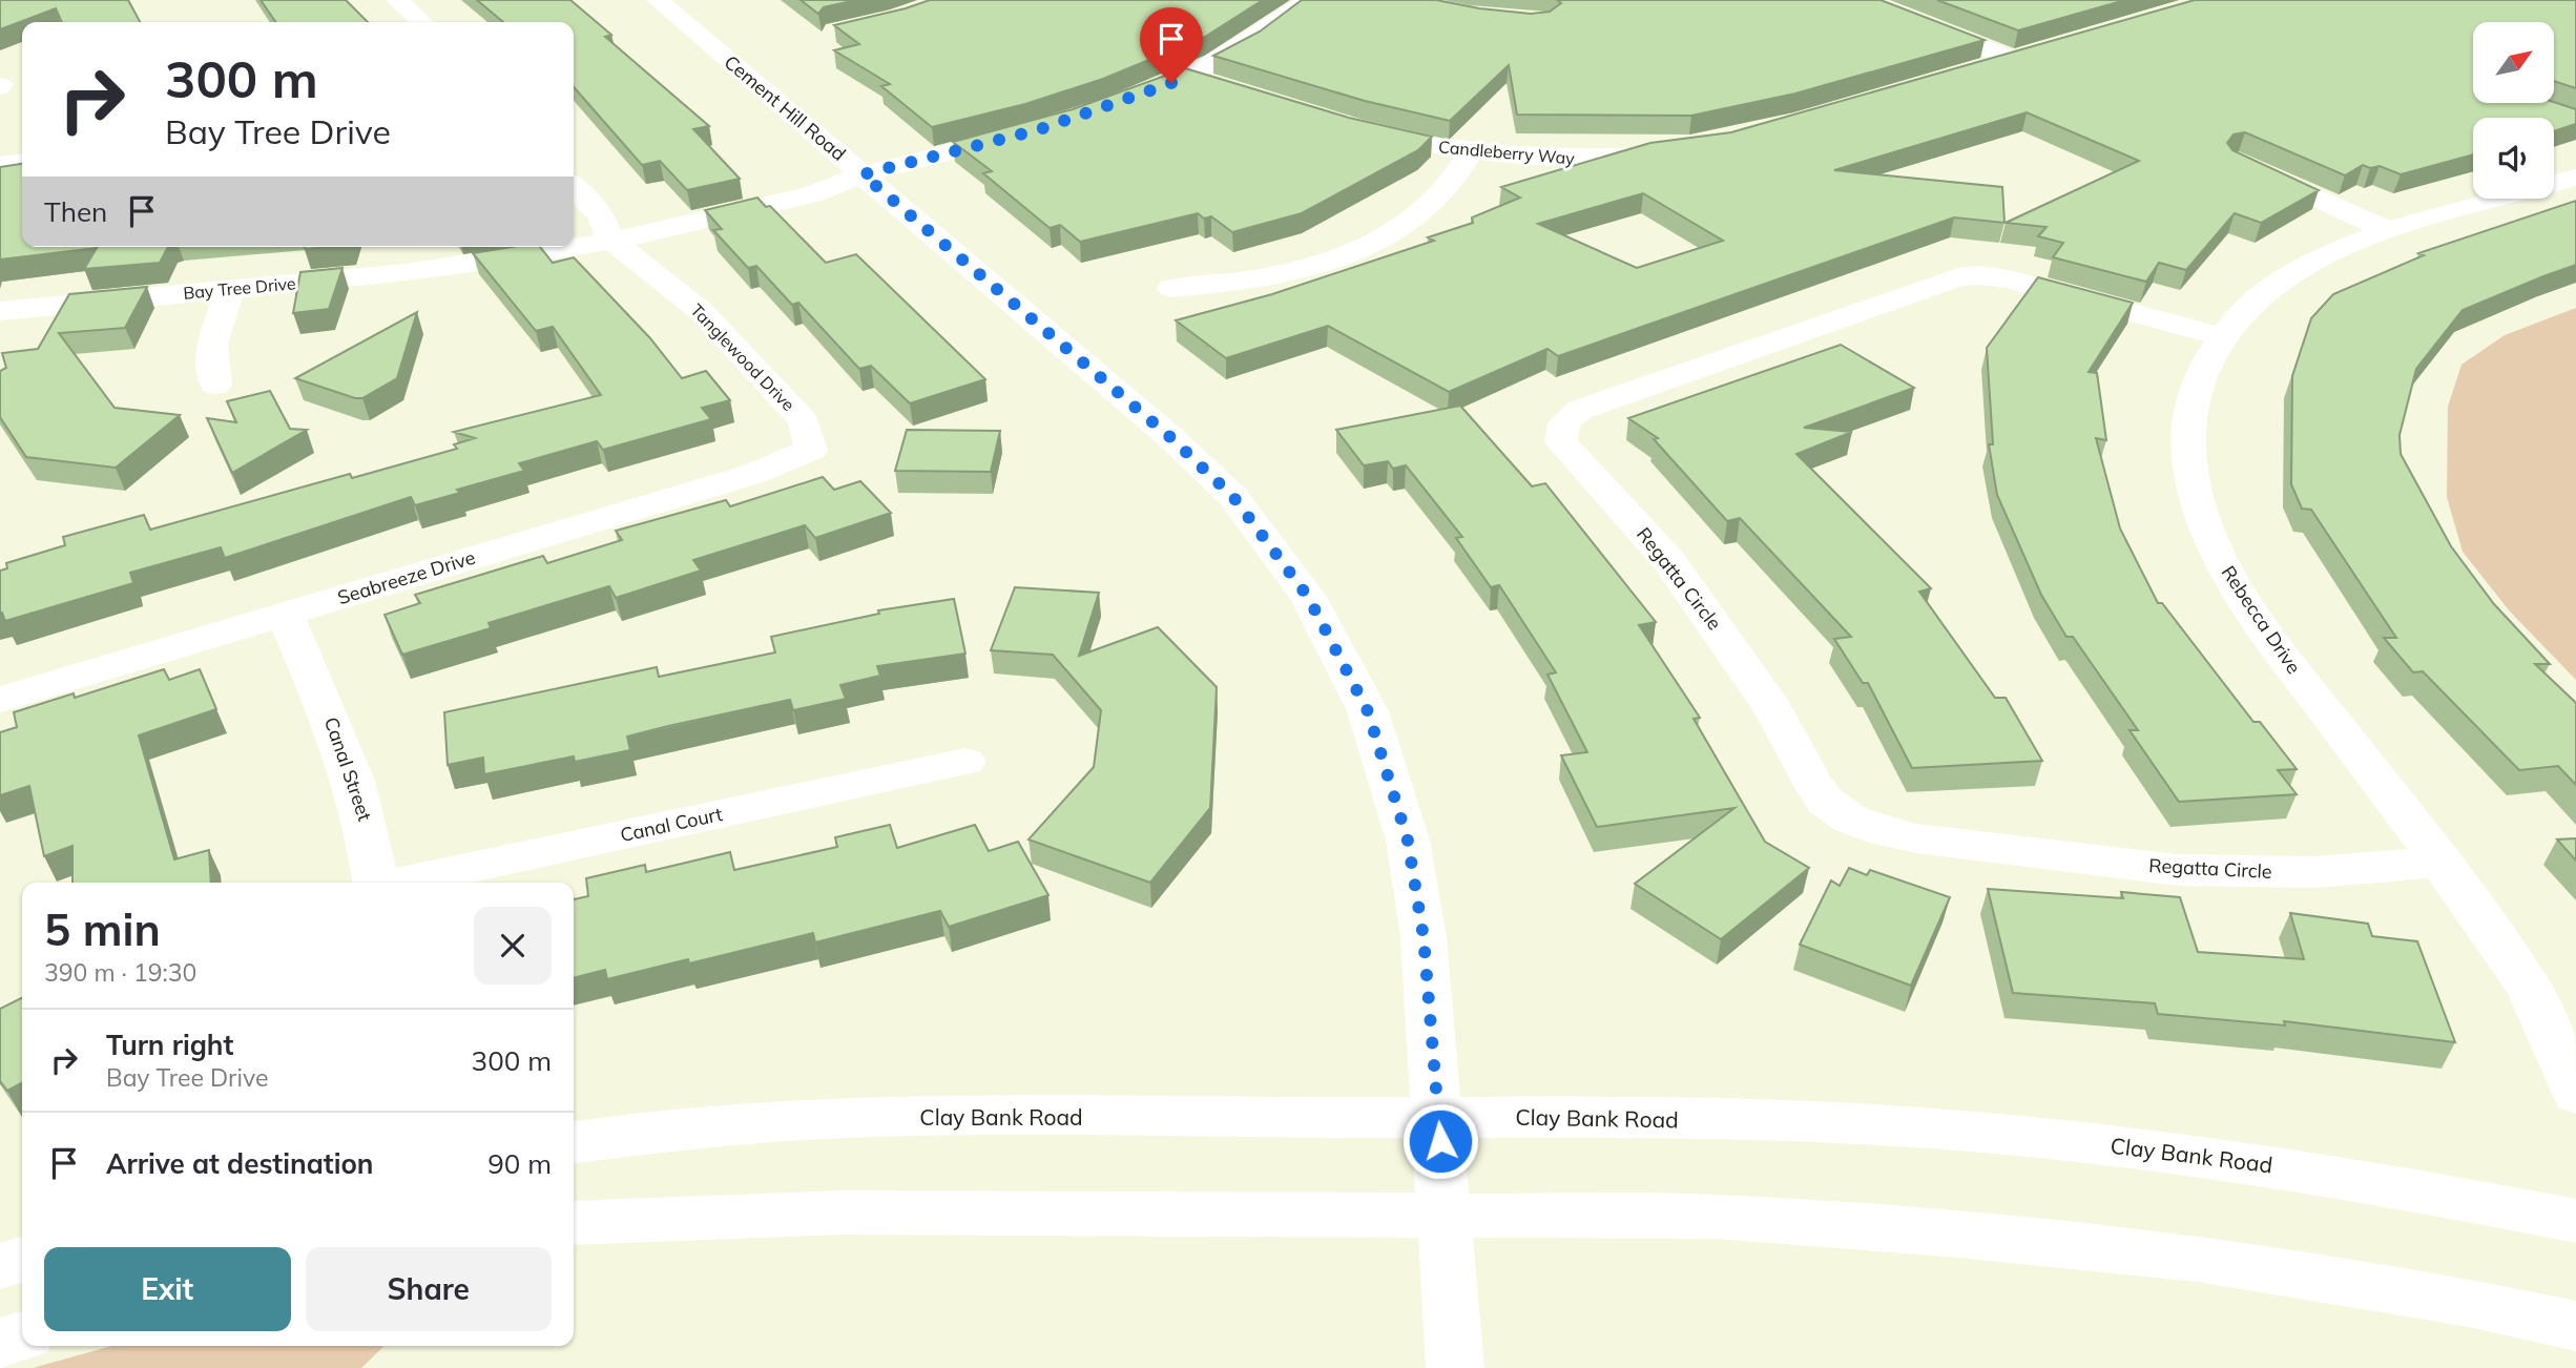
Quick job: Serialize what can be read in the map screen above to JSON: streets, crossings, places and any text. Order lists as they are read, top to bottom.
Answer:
{
  "streets": {
    "street": [
      "Cement Hill Road",
      "Candleberry Way",
      "Bay Tree Drive",
      "Tanglewood Drive",
      "Seabreeze Drive",
      "Regatta Circle",
      "Rebecca Drive",
      "Canal Street",
      "Canal Court",
      "Clay Bank Road"
    ]
  },
  "crossings": [
    ["Cement Hill Road", "Bay Tree Drive"],
    ["Cement Hill Road", "Clay Bank Road"],
    ["Bay Tree Drive", "Tanglewood Drive"],
    ["Tanglewood Drive", "Seabreeze Drive"],
    ["Seabreeze Drive", "Canal Street"],
    ["Regatta Circle", "Rebecca Drive"]
  ],
  "north": "top right",
  "page": {
    "turn": ["300 m", "Bay Tree Drive"],
    "then": "Then",
    "heading": ["5 min", "390 m · 19:30"],
    "list": [
      {
        "name": "Turn right",
        "note": "Bay Tree Drive",
        "value": "300 m"
      },
      {
        "name": "Arrive at destination",
        "value": "90 m"
      }
    ],
    "buttons": ["Exit", "Share"]
  }
}
